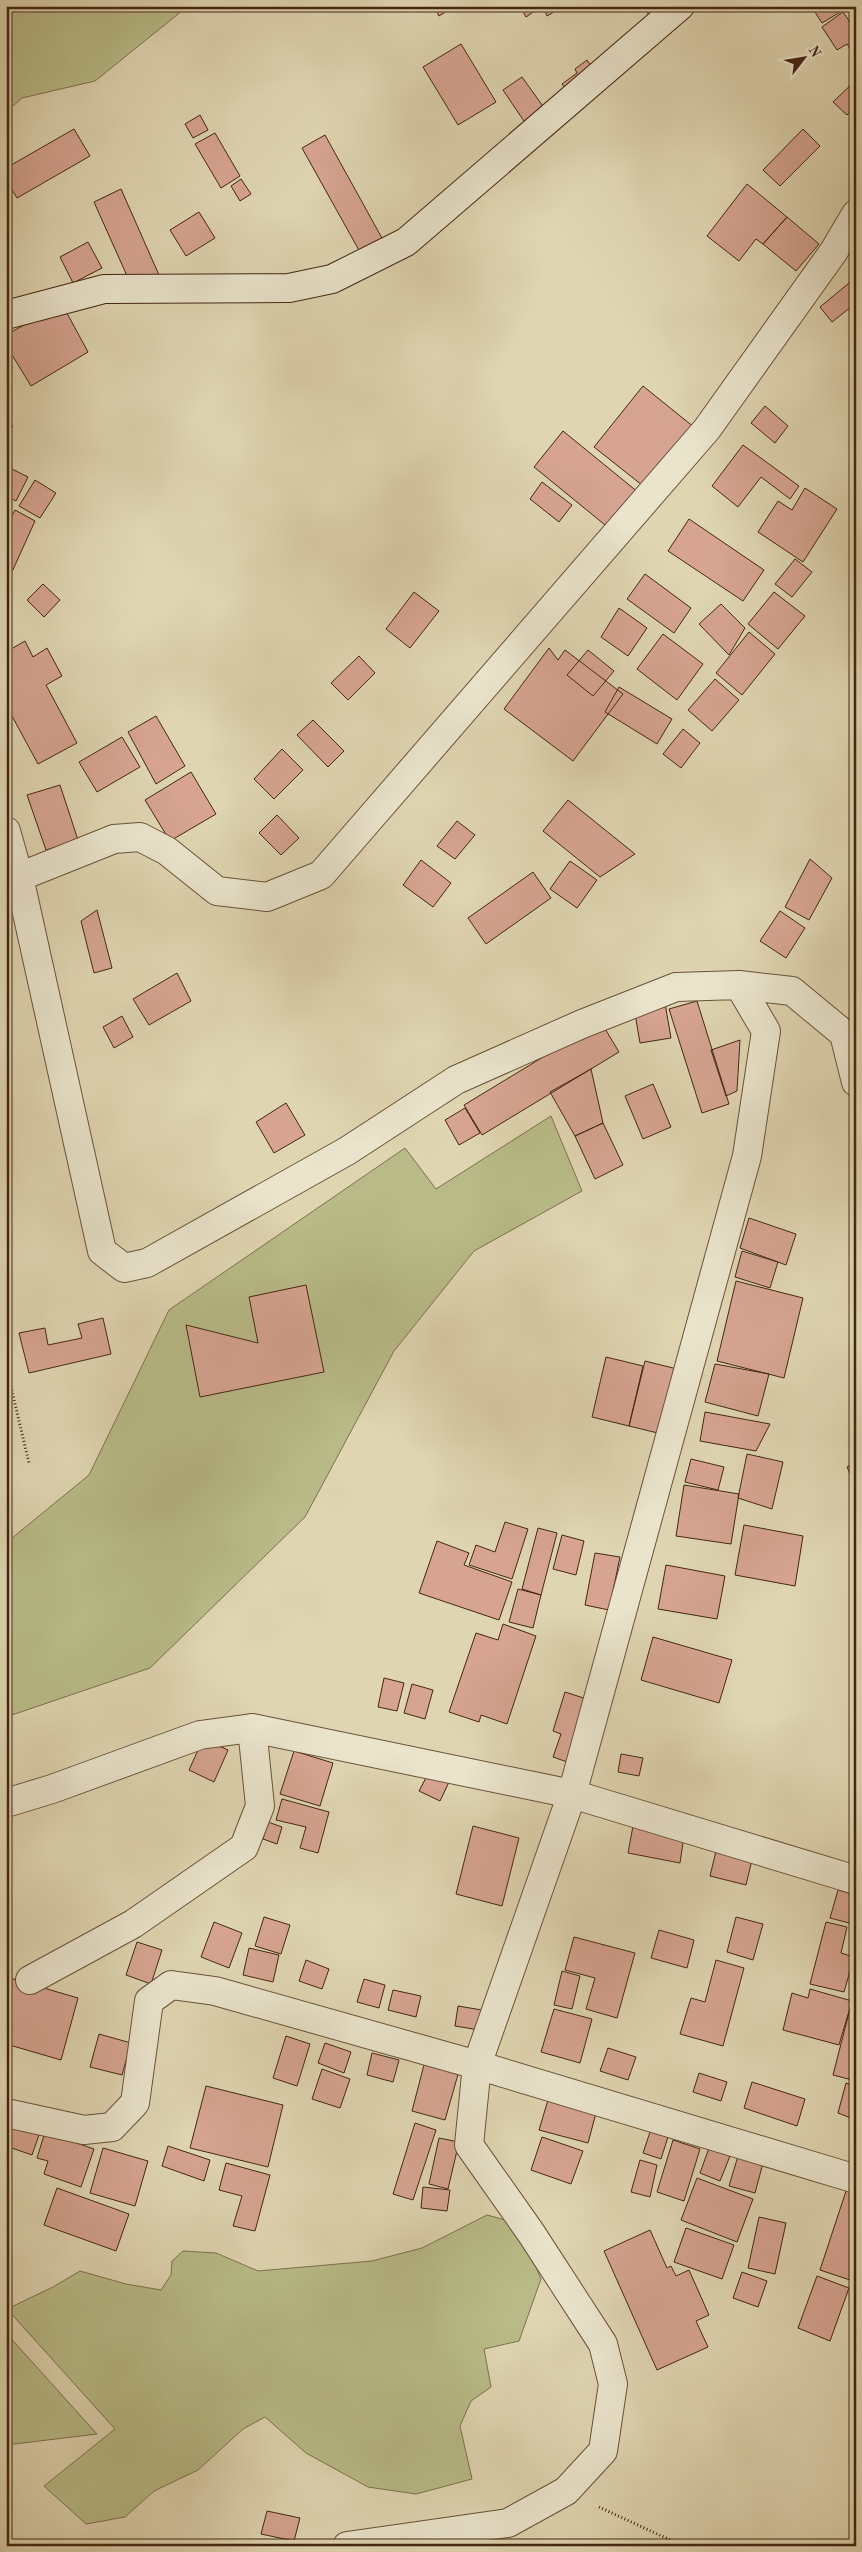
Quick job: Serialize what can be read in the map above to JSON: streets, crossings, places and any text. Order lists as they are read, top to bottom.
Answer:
{
  "north": "top right"
}
